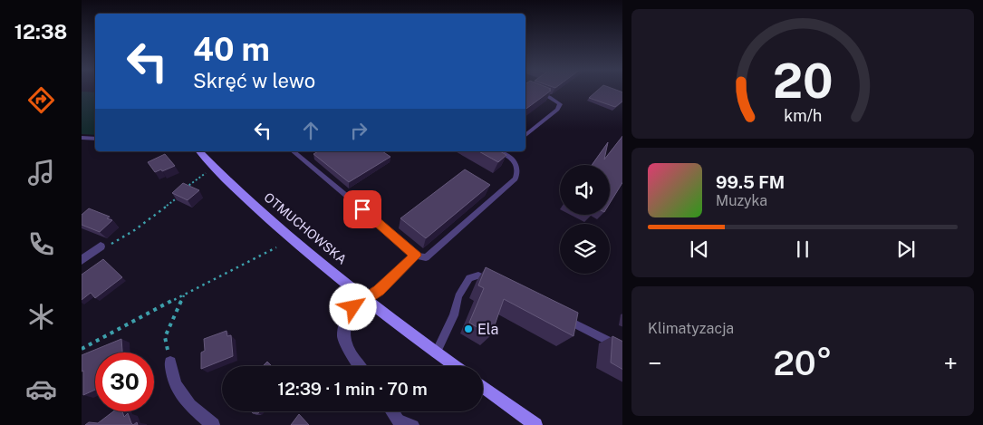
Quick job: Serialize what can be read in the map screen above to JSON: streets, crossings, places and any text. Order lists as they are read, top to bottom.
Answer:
{
  "streets": {
    "main road": ["OTMUCHOWSKA"]
  },
  "places": ["Ela"],
  "page": {
    "tabs": "12:38",
    "turn": ["40 m", "Skręć w lewo"],
    "song": ["99.5 FM", "Muzyka"],
    "tile": "Klimatyzacja",
    "heat": ["−", "20°", "+"],
    "limit": "30",
    "trip": "12:39 · 1 min · 70 m",
    "gauge": ["20", "km/h"]
  }
}
